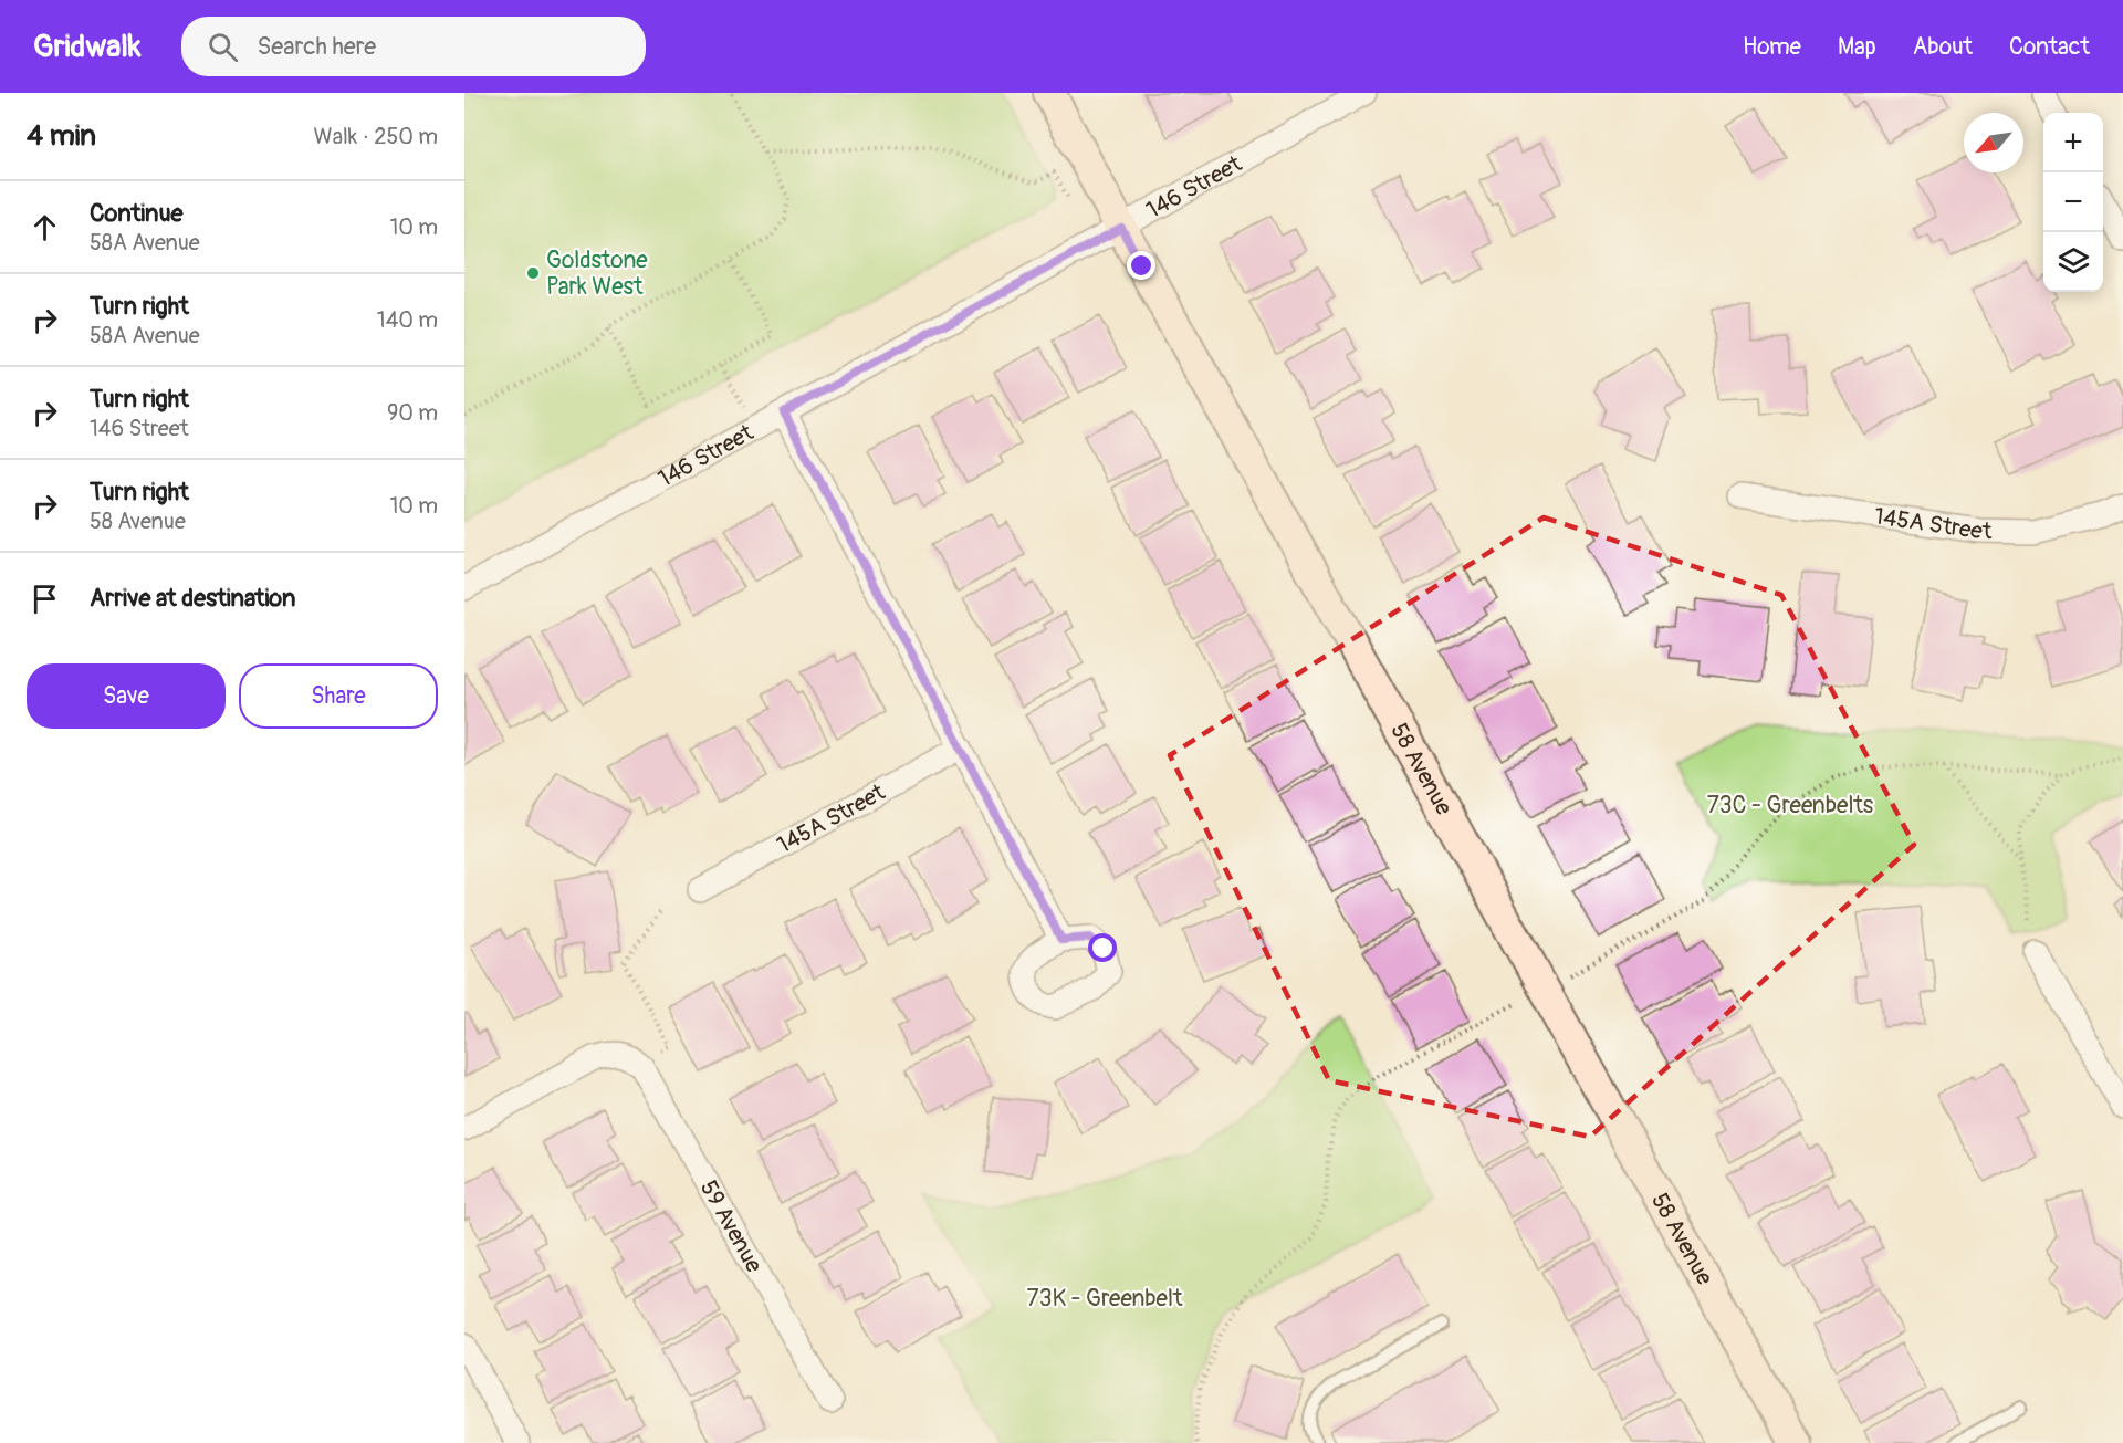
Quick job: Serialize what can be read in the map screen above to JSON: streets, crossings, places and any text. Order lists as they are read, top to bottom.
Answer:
{
  "streets": {
    "street": [
      "146 Street",
      "145A Street",
      "58 Avenue",
      "59 Avenue"
    ]
  },
  "crossings": [
    ["146 Street", "58 Avenue"]
  ],
  "parks": ["73C - Greenbelts", "73K - Greenbelt"],
  "places": ["Goldstone Park West"],
  "north": "bottom left",
  "page": {
    "header": "Gridwalk",
    "search": "Search here",
    "nav": [
      "Home",
      "Map",
      "About",
      "Contact"
    ],
    "heading": ["4 min", "Walk · 250 m"],
    "map_buttons": ["+", "−"],
    "list": [
      ["Continue", "58A Avenue", "10 m"],
      ["Turn right", "58A Avenue", "140 m"],
      ["Turn right", "146 Street", "90 m"],
      ["Turn right", "58 Avenue", "10 m"],
      "Arrive at destination"
    ],
    "buttons": ["Save", "Share"]
  }
}
